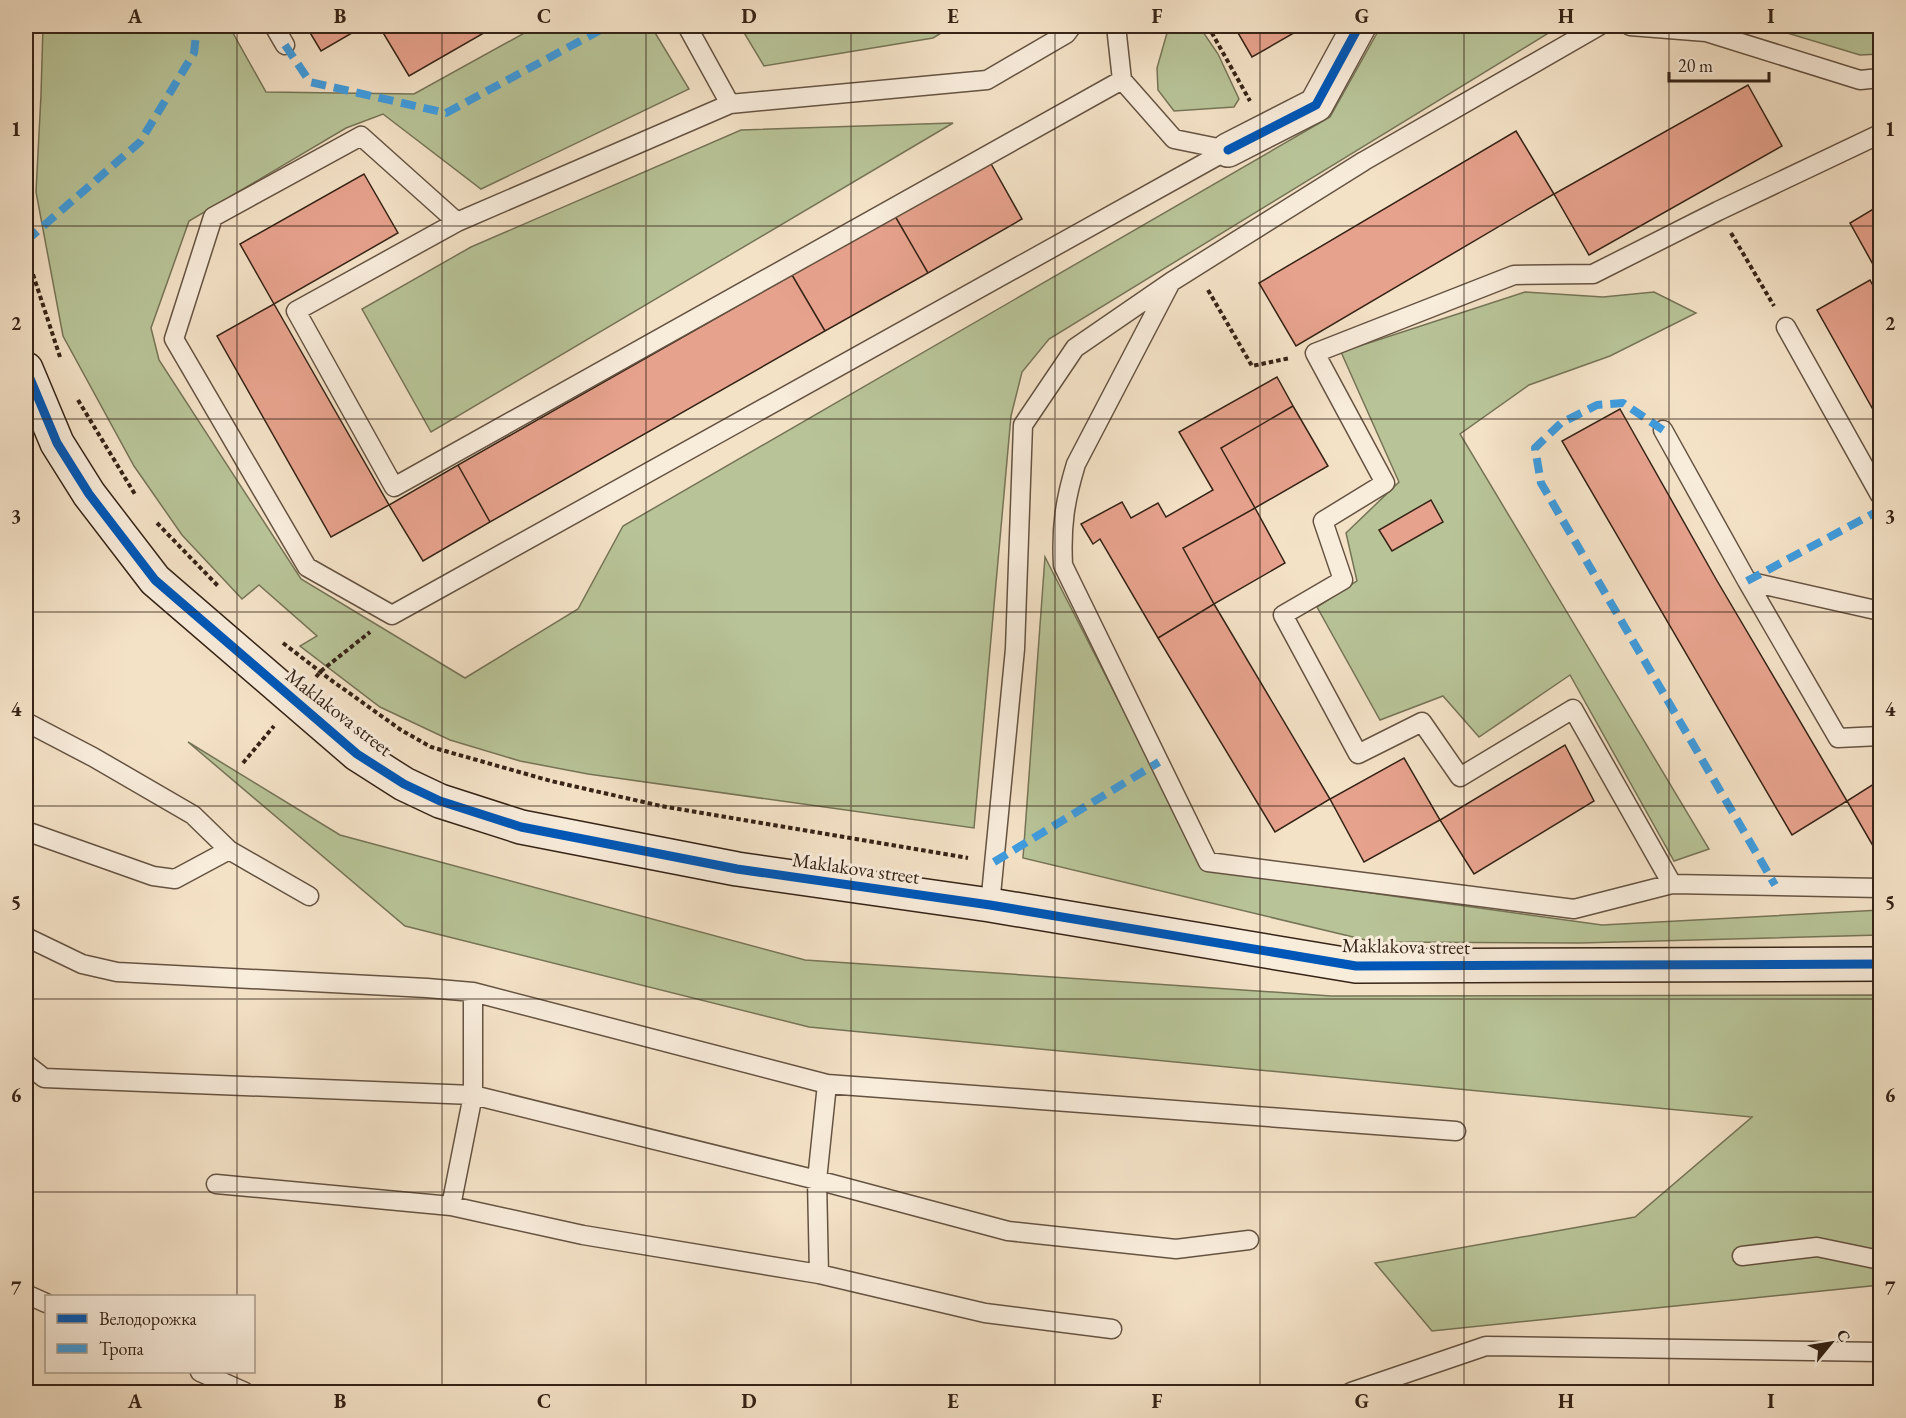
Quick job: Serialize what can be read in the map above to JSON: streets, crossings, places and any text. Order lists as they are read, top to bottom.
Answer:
{
  "streets": {
    "street": ["Maklakova street"]
  },
  "legend": ["Велодорожка", "Тропа"],
  "scale_bar": "20 m",
  "north": "top right",
  "grid": {
    "columns": [
      "A",
      "B",
      "C",
      "D",
      "E",
      "F",
      "G",
      "H",
      "I"
    ],
    "rows": [
      "1",
      "2",
      "3",
      "4",
      "5",
      "6",
      "7"
    ]
  }
}
